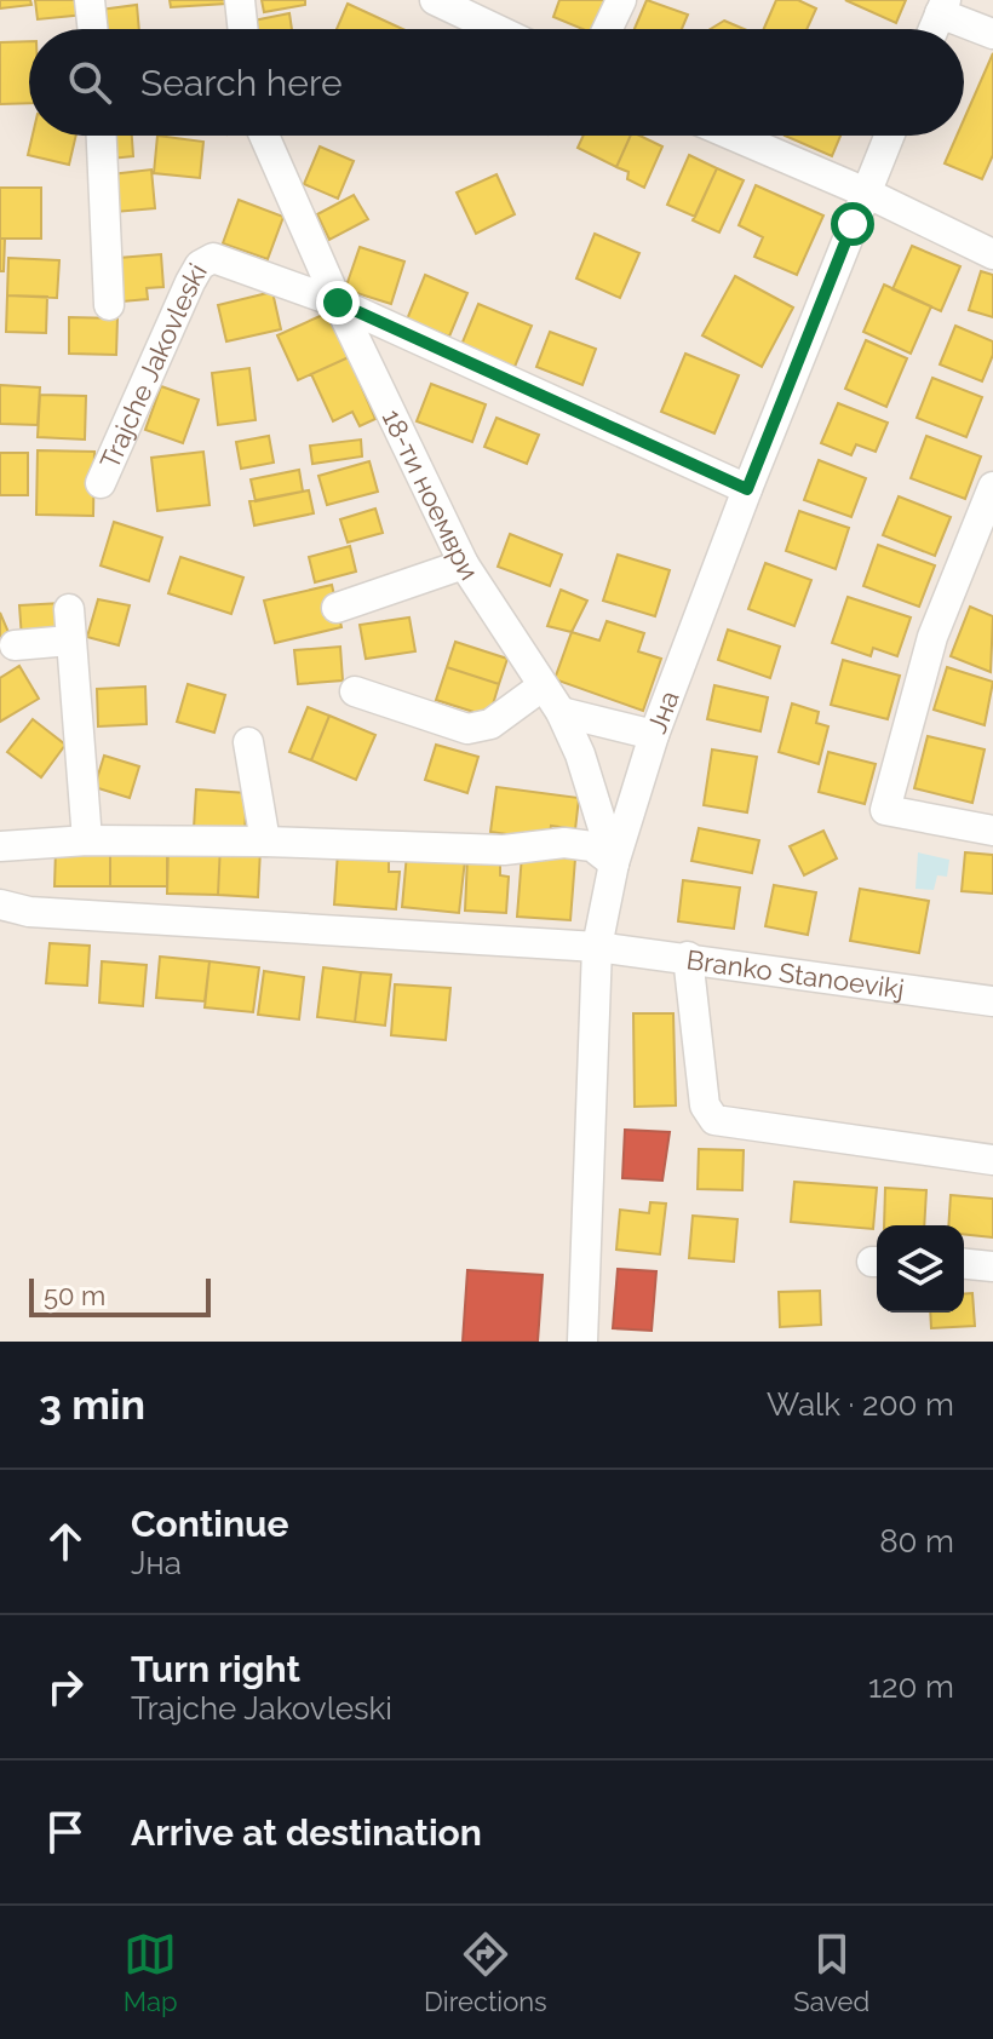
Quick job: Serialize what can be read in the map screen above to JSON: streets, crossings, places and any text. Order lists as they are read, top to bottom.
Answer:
{
  "streets": {
    "street": [
      "Trajche Jakovleski",
      "18-ти ноември",
      "Јна",
      "Branko Stanoevikj"
    ]
  },
  "crossings": [
    ["Trajche Jakovleski", "18-ти ноември"],
    ["Trajche Jakovleski", "Јна"],
    ["18-ти ноември", "Јна"],
    ["Јна", "Branko Stanoevikj"]
  ],
  "scale_bar": "50 m",
  "page": {
    "search": "Search here",
    "scale": "50 m",
    "heading": ["3 min", "Walk · 200 m"],
    "list": [
      ["Continue", "Јна", "80 m"],
      ["Turn right", "Trajche Jakovleski", "120 m"],
      "Arrive at destination"
    ],
    "nav": ["Map", "Directions", "Saved"]
  }
}
